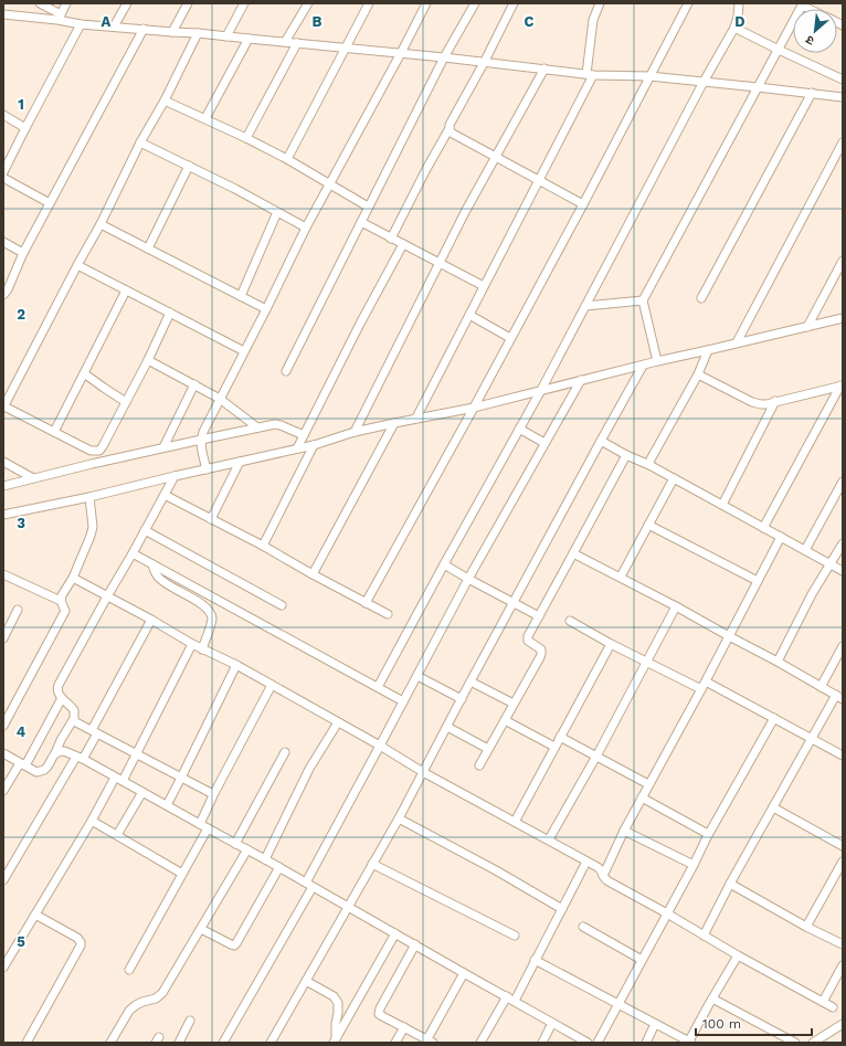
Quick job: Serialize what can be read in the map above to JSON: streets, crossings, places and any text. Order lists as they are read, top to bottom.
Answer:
{
  "scale_bar": "100 m",
  "north": "bottom left",
  "grid": {
    "columns": [
      "A",
      "B",
      "C",
      "D"
    ],
    "rows": [
      "1",
      "2",
      "3",
      "4",
      "5"
    ]
  }
}
